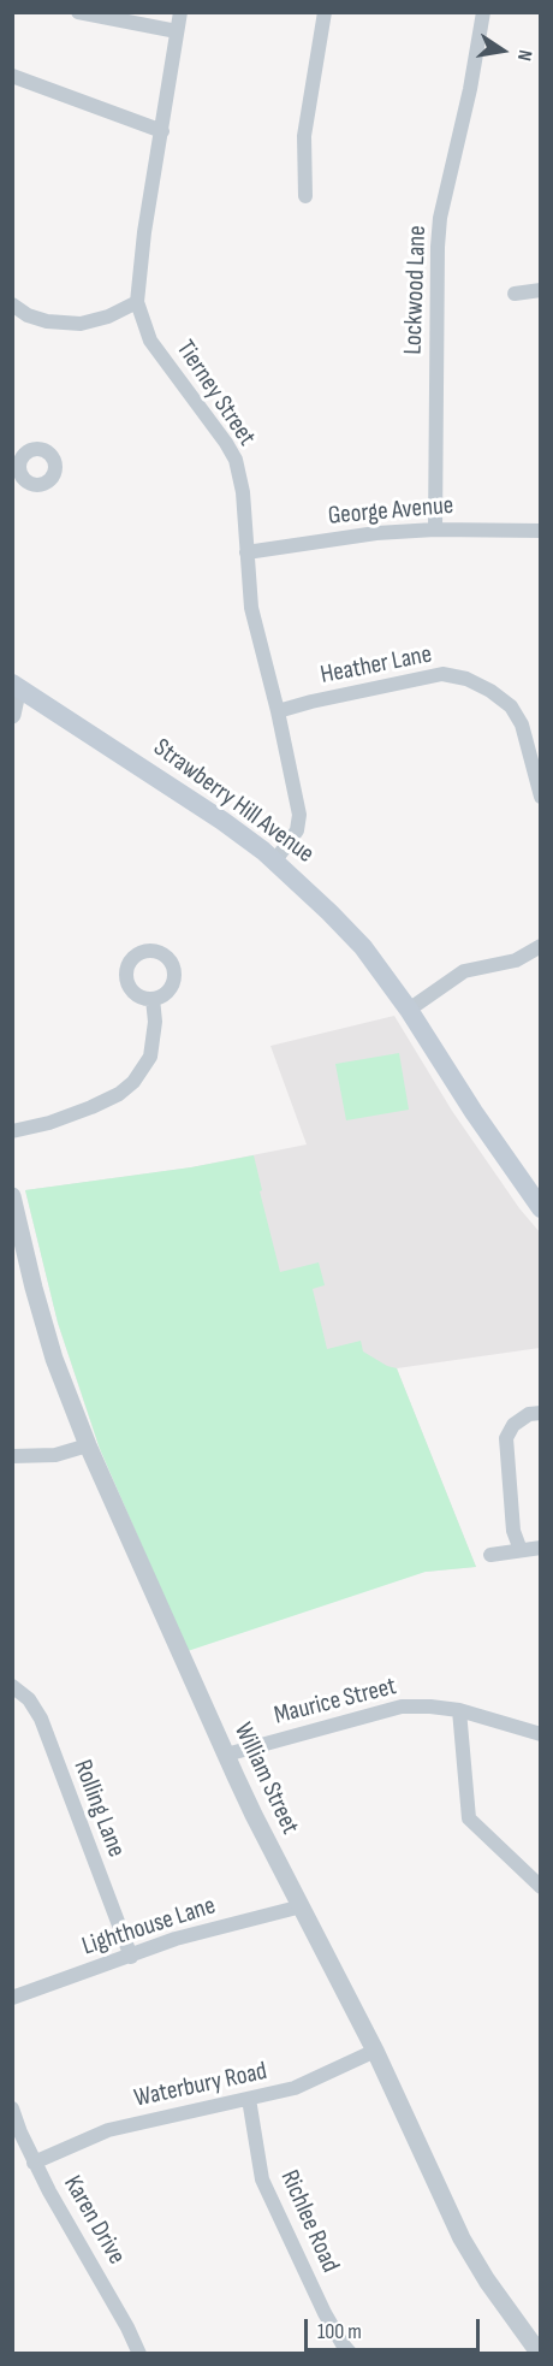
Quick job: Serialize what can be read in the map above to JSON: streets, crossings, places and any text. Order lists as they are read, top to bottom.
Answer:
{
  "streets": {
    "main road": ["Strawberry Hill Avenue"],
    "street": [
      "Lockwood Lane",
      "Tierney Street",
      "George Avenue",
      "Heather Lane",
      "Maurice Street",
      "William Street",
      "Rolling Lane",
      "Lighthouse Lane",
      "Waterbury Road",
      "Karen Drive",
      "Richlee Road"
    ]
  },
  "crossings": [
    ["Lockwood Lane", "George Avenue"],
    ["Tierney Street", "George Avenue"],
    ["Tierney Street", "Heather Lane"],
    ["Tierney Street", "Strawberry Hill Avenue"],
    ["Maurice Street", "William Street"],
    ["William Street", "Lighthouse Lane"],
    ["William Street", "Waterbury Road"],
    ["Rolling Lane", "Lighthouse Lane"],
    ["Waterbury Road", "Karen Drive"],
    ["Waterbury Road", "Richlee Road"]
  ],
  "scale_bar": "100 m",
  "north": "right"
}
